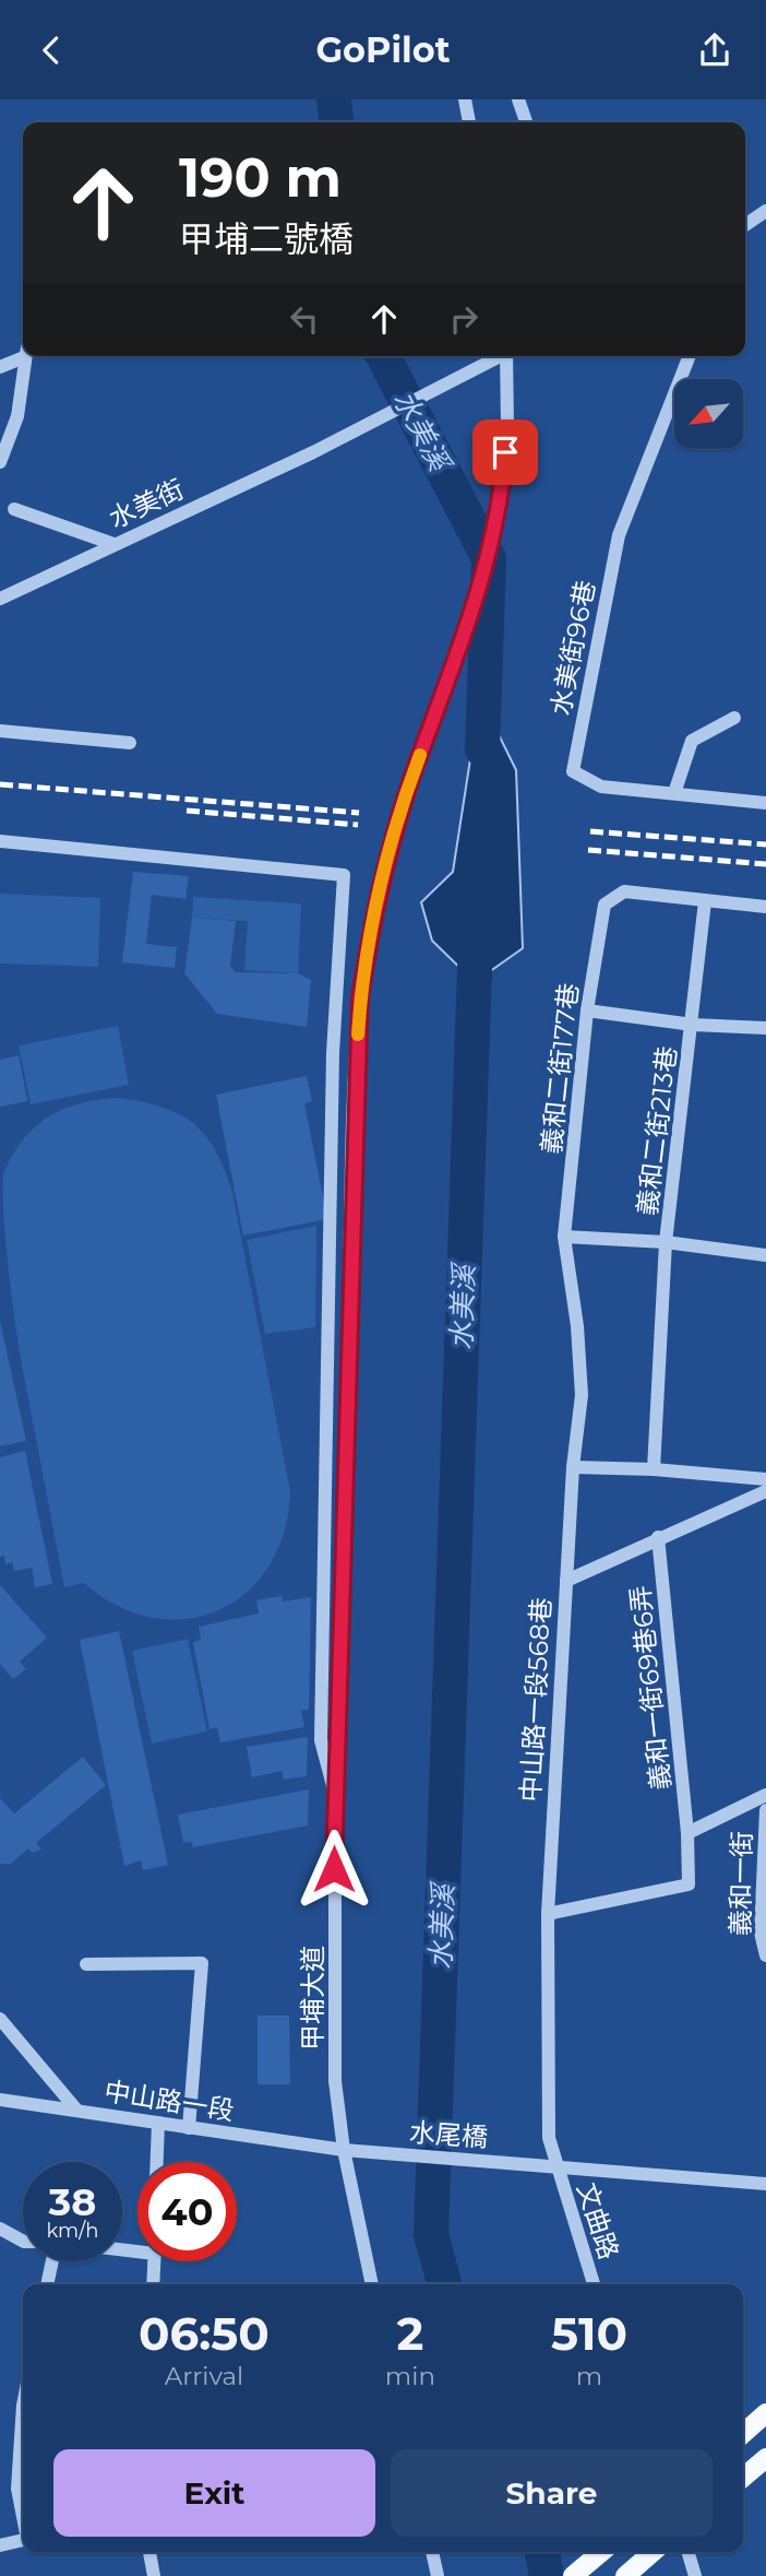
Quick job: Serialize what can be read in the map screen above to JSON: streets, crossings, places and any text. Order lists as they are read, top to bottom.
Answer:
{
  "streets": {
    "street": [
      "水美街",
      "水美街96巷",
      "義和二街177巷",
      "義和二街213巷",
      "義和一街69巷6弄",
      "中山路一段568巷",
      "義和一街",
      "甲埔大道",
      "中山路一段",
      "水尾橋",
      "文曲路"
    ]
  },
  "crossings": [
    ["義和二街177巷", "義和二街213巷"],
    ["義和二街177巷", "中山路一段568巷"],
    ["義和一街69巷6弄", "中山路一段568巷"],
    ["中山路一段568巷", "水尾橋"],
    ["中山路一段568巷", "文曲路"],
    ["甲埔大道", "中山路一段"],
    ["中山路一段", "水尾橋"],
    ["水尾橋", "文曲路"]
  ],
  "water": ["水美溪"],
  "north": "bottom left",
  "page": {
    "header": "GoPilot",
    "turn": ["190 m", "甲埔二號橋"],
    "speed": "38 km/h",
    "limit": "40",
    "eta": [
      "06:50",
      "Arrival",
      "2",
      "min",
      "510",
      "m"
    ],
    "buttons": ["Exit", "Share"]
  }
}
